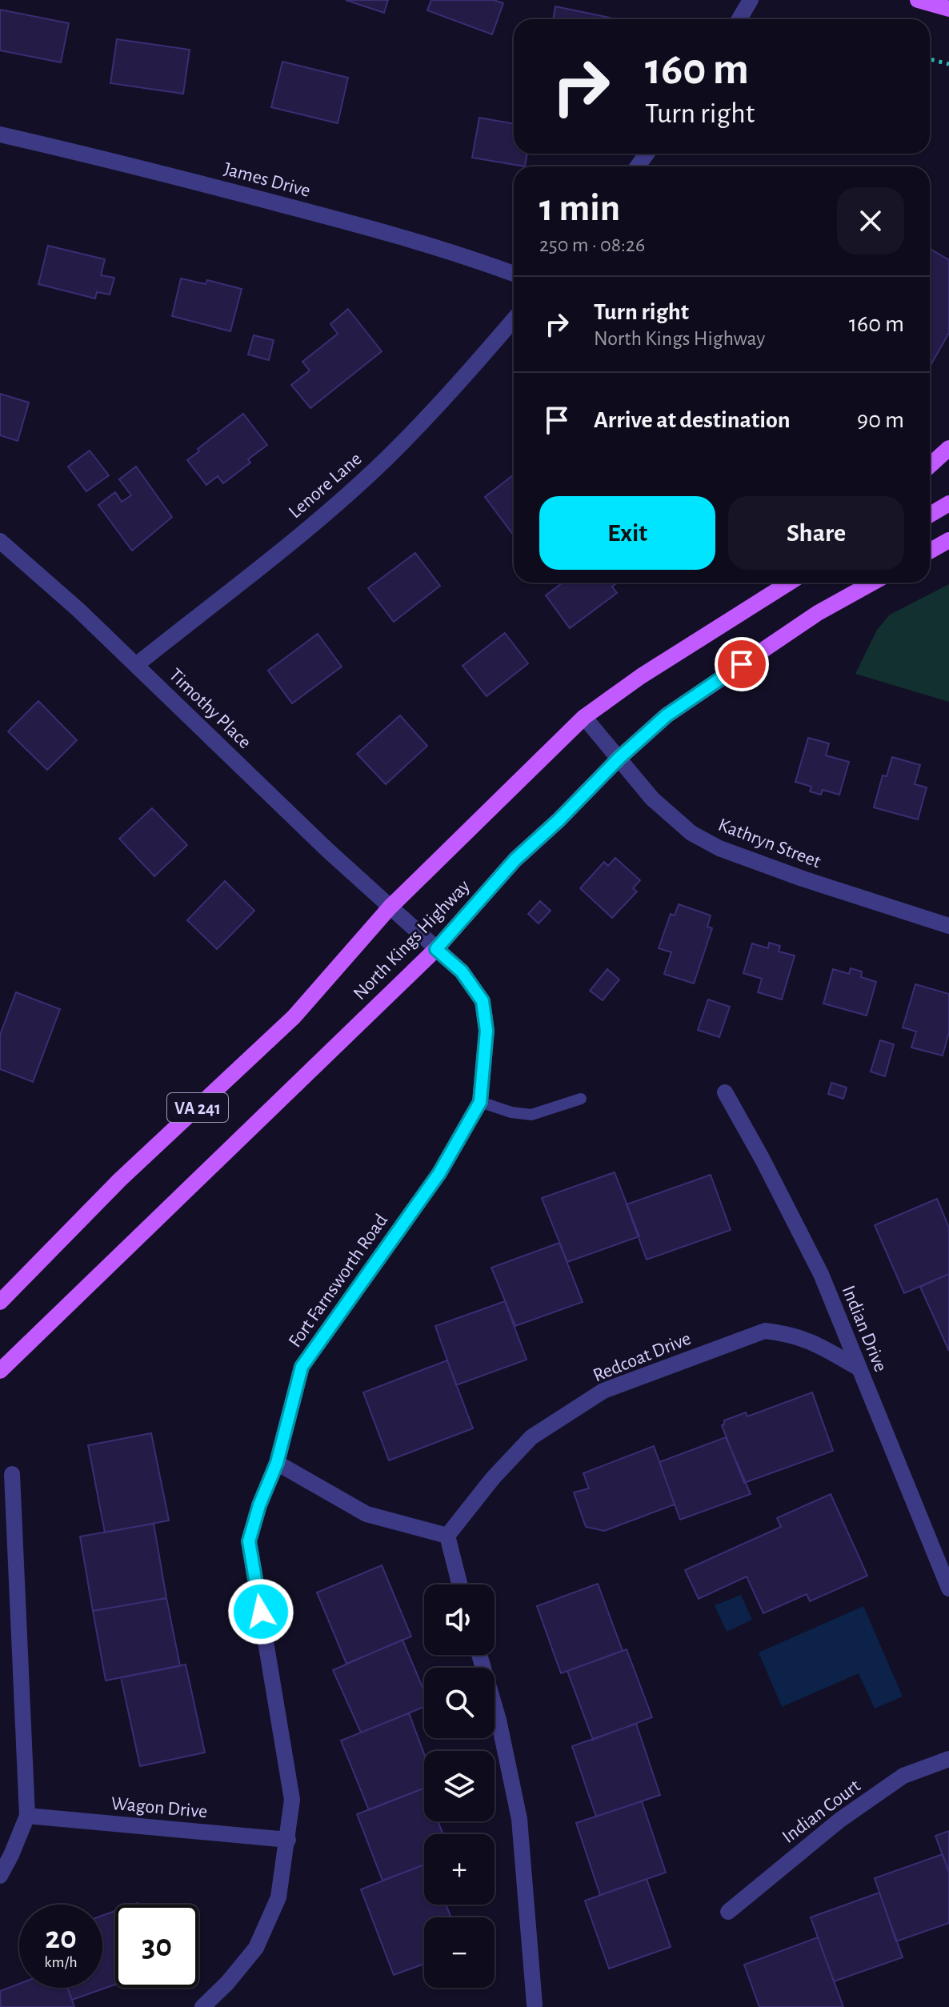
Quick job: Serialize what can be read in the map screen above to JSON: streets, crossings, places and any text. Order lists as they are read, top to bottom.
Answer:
{
  "streets": {
    "main road": ["North Kings Highway", "VA 241"],
    "street": [
      "James Drive",
      "Lenore Lane",
      "Timothy Place",
      "Kathryn Street",
      "Fort Farnsworth Road",
      "Indian Drive",
      "Redcoat Drive",
      "Wagon Drive",
      "Indian Court"
    ]
  },
  "crossings": [
    ["Lenore Lane", "Timothy Place"],
    ["Timothy Place", "North Kings Highway"],
    ["Timothy Place", "Fort Farnsworth Road"],
    ["Kathryn Street", "North Kings Highway"],
    ["North Kings Highway", "Fort Farnsworth Road"],
    ["Fort Farnsworth Road", "Wagon Drive"],
    ["Indian Drive", "Redcoat Drive"]
  ],
  "page": {
    "turn": ["160 m", "Turn right"],
    "heading": ["1 min", "250 m · 08:26"],
    "list": [
      {
        "name": "Turn right",
        "note": "North Kings Highway",
        "value": "160 m"
      },
      {
        "name": "Arrive at destination",
        "value": "90 m"
      }
    ],
    "buttons": ["Exit", "Share"],
    "map_buttons": ["+", "−"],
    "speed": "20 km/h",
    "limit": "30"
  }
}
